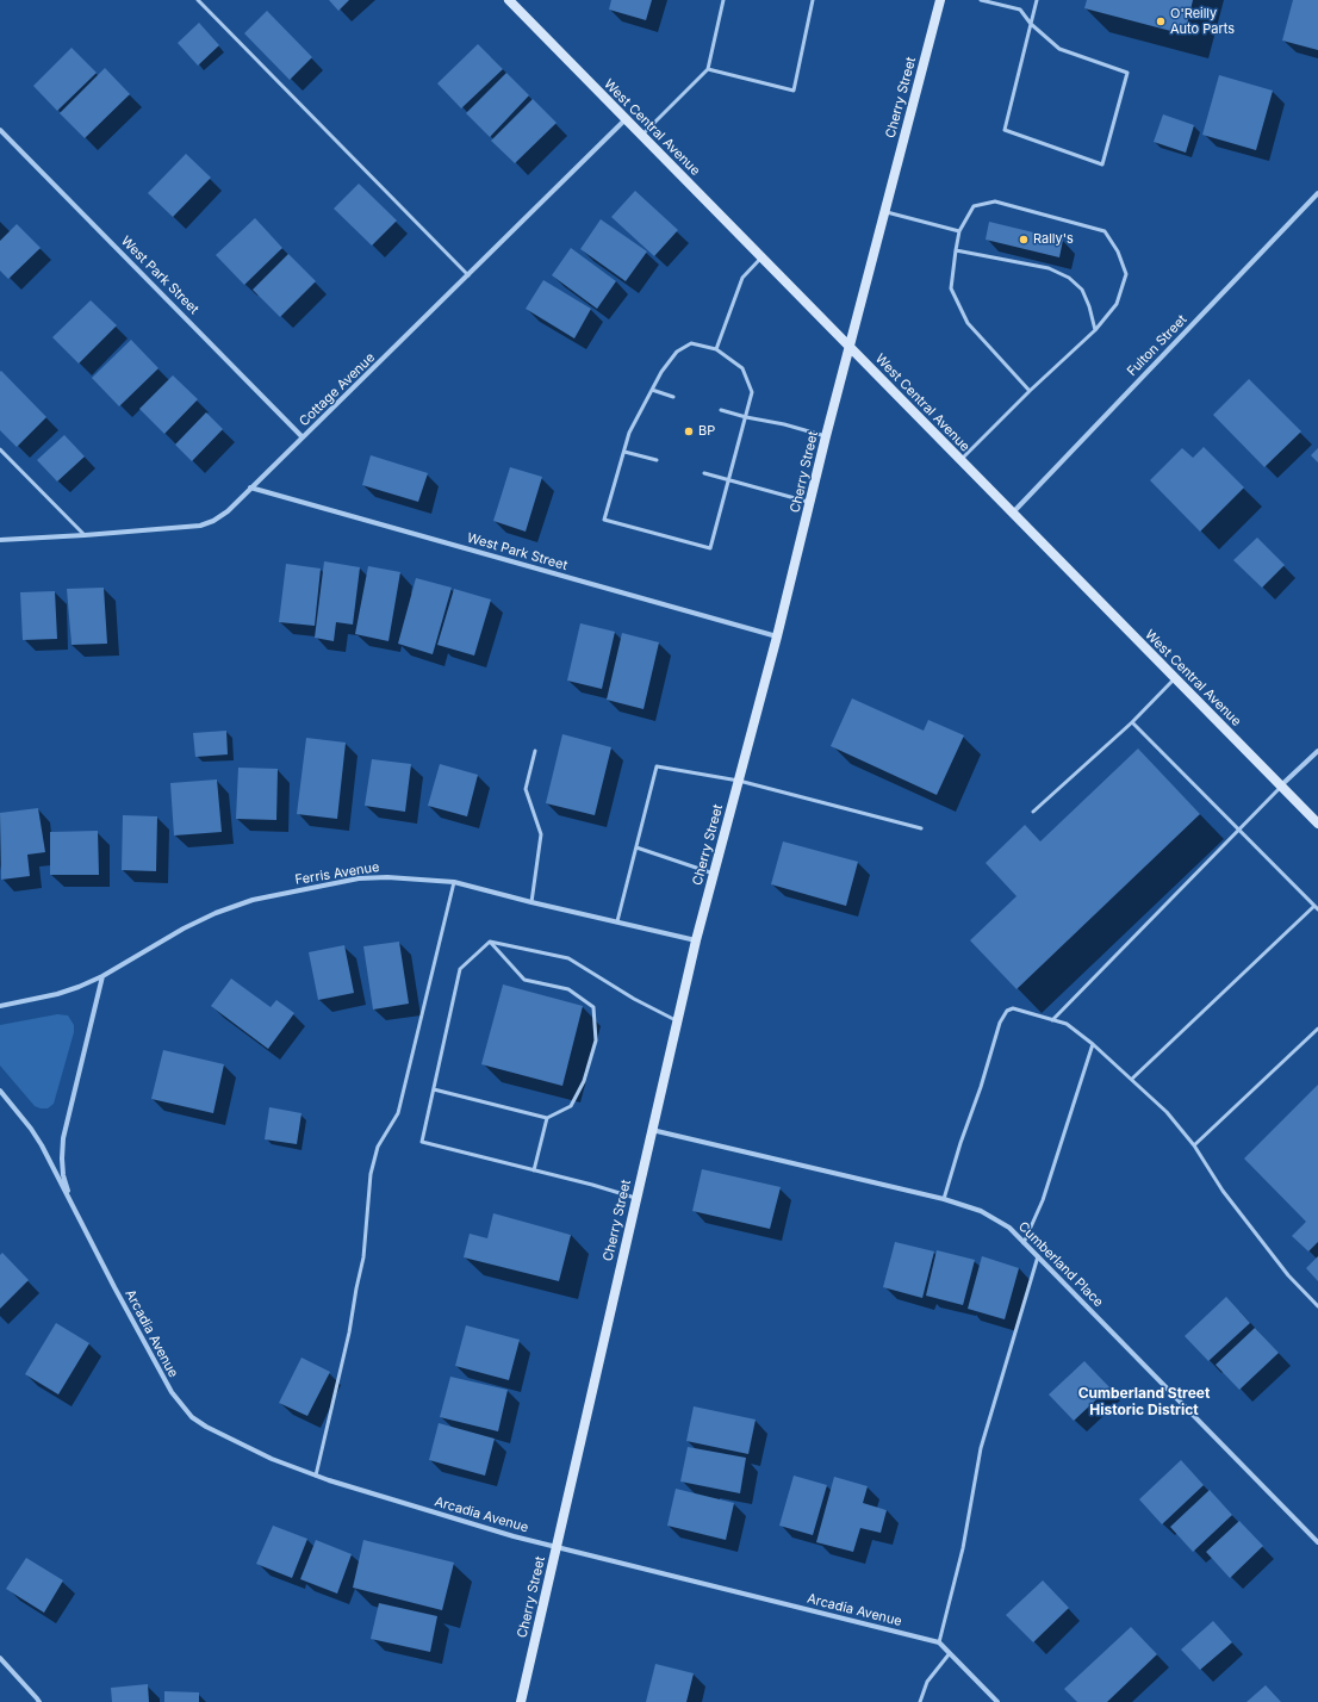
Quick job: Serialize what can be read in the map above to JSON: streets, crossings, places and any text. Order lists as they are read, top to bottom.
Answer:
{
  "streets": {
    "main road": ["Cherry Street", "West Central Avenue"],
    "street": [
      "West Park Street",
      "Fulton Street",
      "Cottage Avenue",
      "Ferris Avenue",
      "Cumberland Place",
      "Arcadia Avenue"
    ]
  },
  "crossings": [
    ["Cherry Street", "West Central Avenue"],
    ["Cherry Street", "West Park Street"],
    ["Cherry Street", "Ferris Avenue"],
    ["Cherry Street", "Cumberland Place"],
    ["Cherry Street", "Arcadia Avenue"],
    ["West Central Avenue", "Fulton Street"],
    ["West Central Avenue", "Cottage Avenue"],
    ["West Park Street", "Cottage Avenue"],
    ["Ferris Avenue", "Arcadia Avenue"]
  ],
  "districts": ["Cumberland Street Historic District"],
  "places": ["O'Reilly Auto Parts", "Rally's", "BP"]
}
